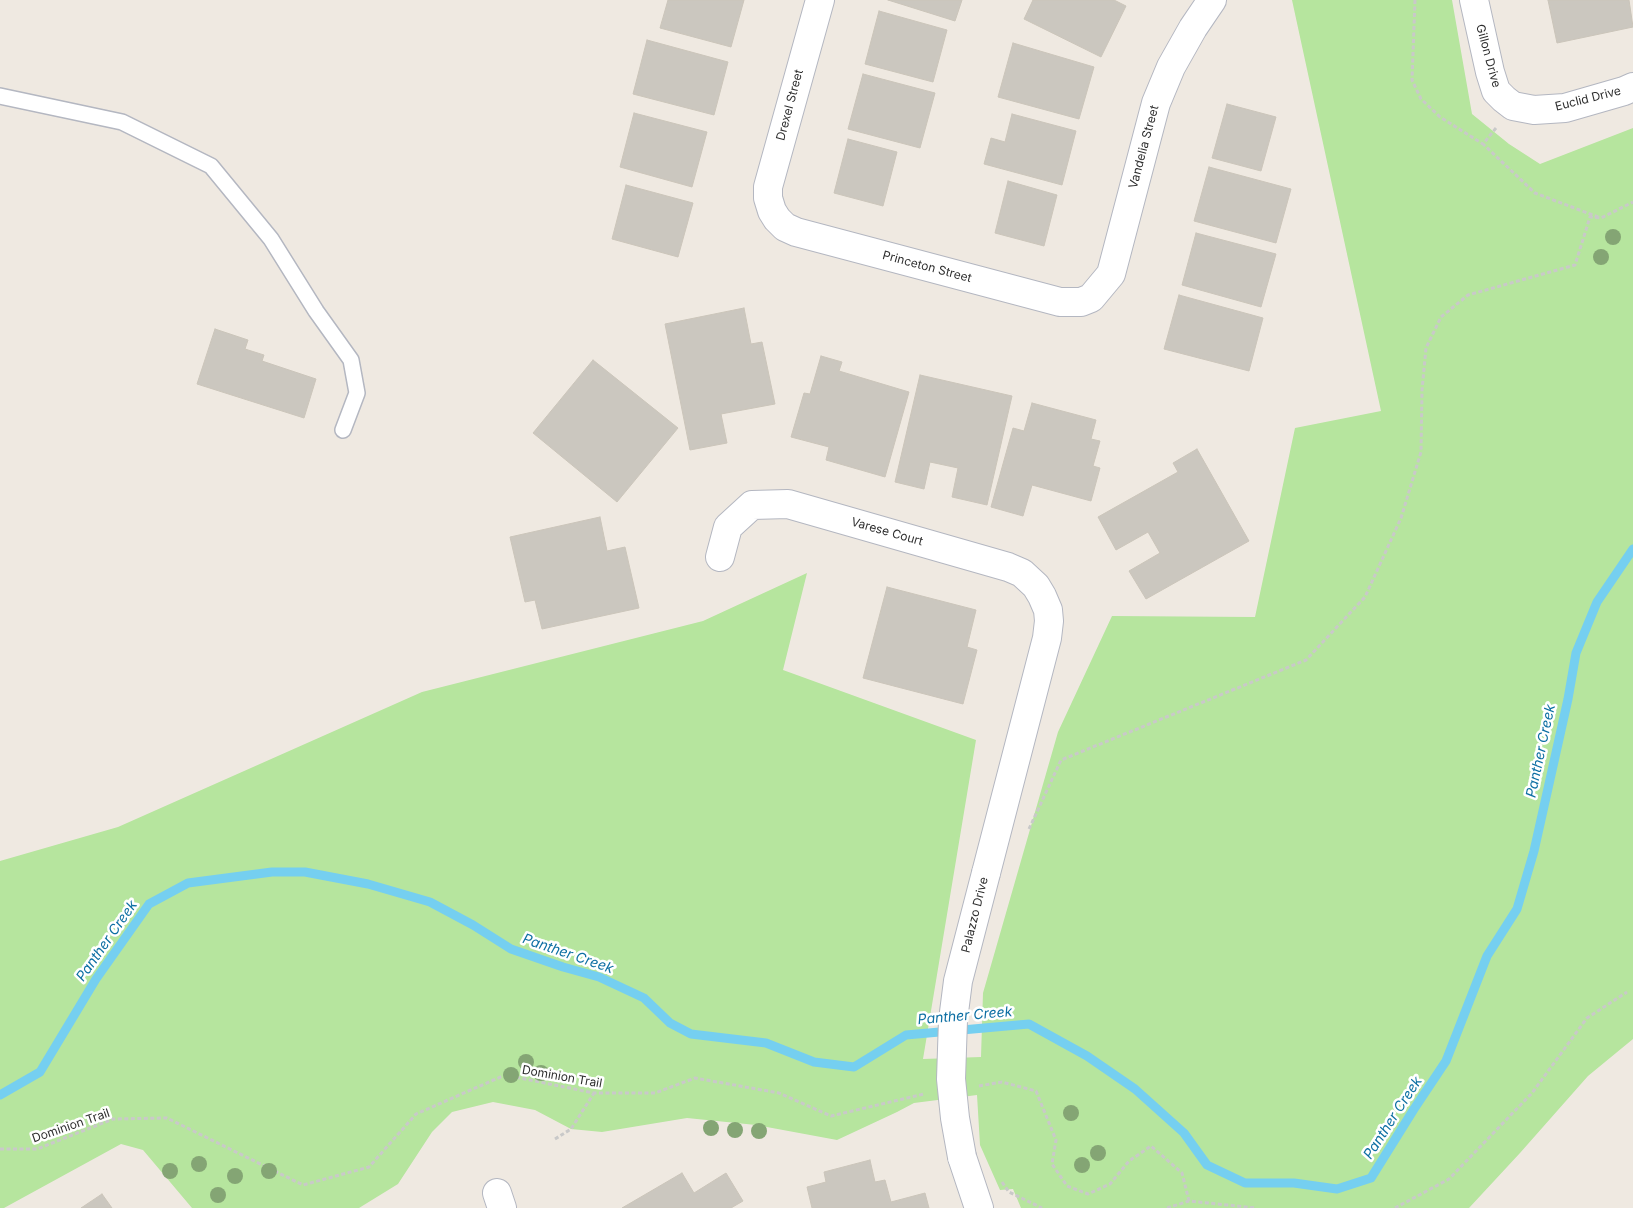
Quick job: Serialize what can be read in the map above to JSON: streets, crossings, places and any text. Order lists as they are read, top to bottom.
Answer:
{
  "streets": {
    "street": [
      "Gillon Drive",
      "Euclid Drive",
      "Drexel Street",
      "Vandelia Street",
      "Princeton Street",
      "Varese Court",
      "Palazzo Drive"
    ],
    "path": ["Dominion Trail"]
  },
  "crossings": [
    ["Gillon Drive", "Euclid Drive"],
    ["Drexel Street", "Princeton Street"],
    ["Vandelia Street", "Princeton Street"],
    ["Varese Court", "Palazzo Drive"]
  ],
  "water": ["Panther Creek"]
}
